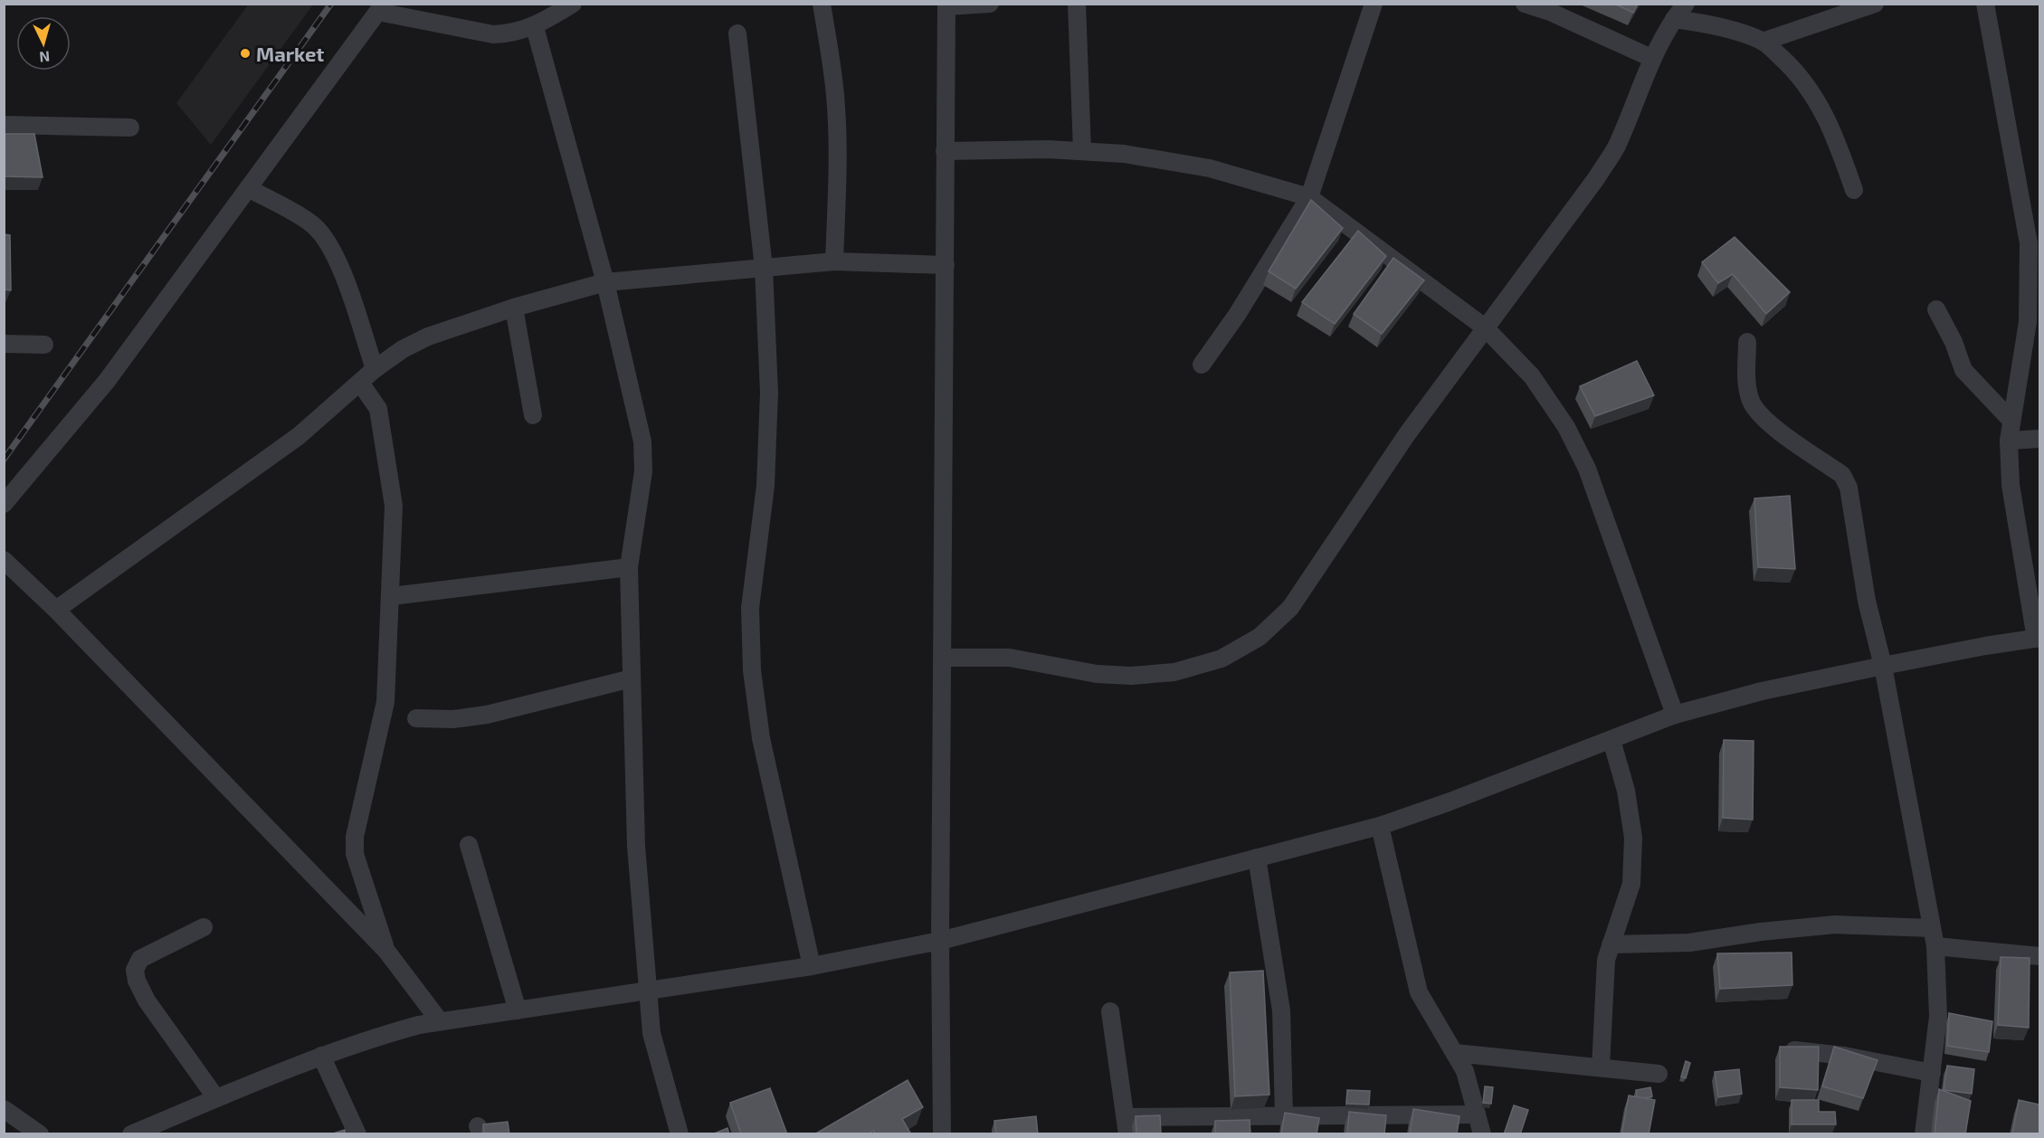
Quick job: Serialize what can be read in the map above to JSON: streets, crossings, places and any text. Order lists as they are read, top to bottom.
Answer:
{
  "places": ["Market"],
  "north": "bottom"
}
